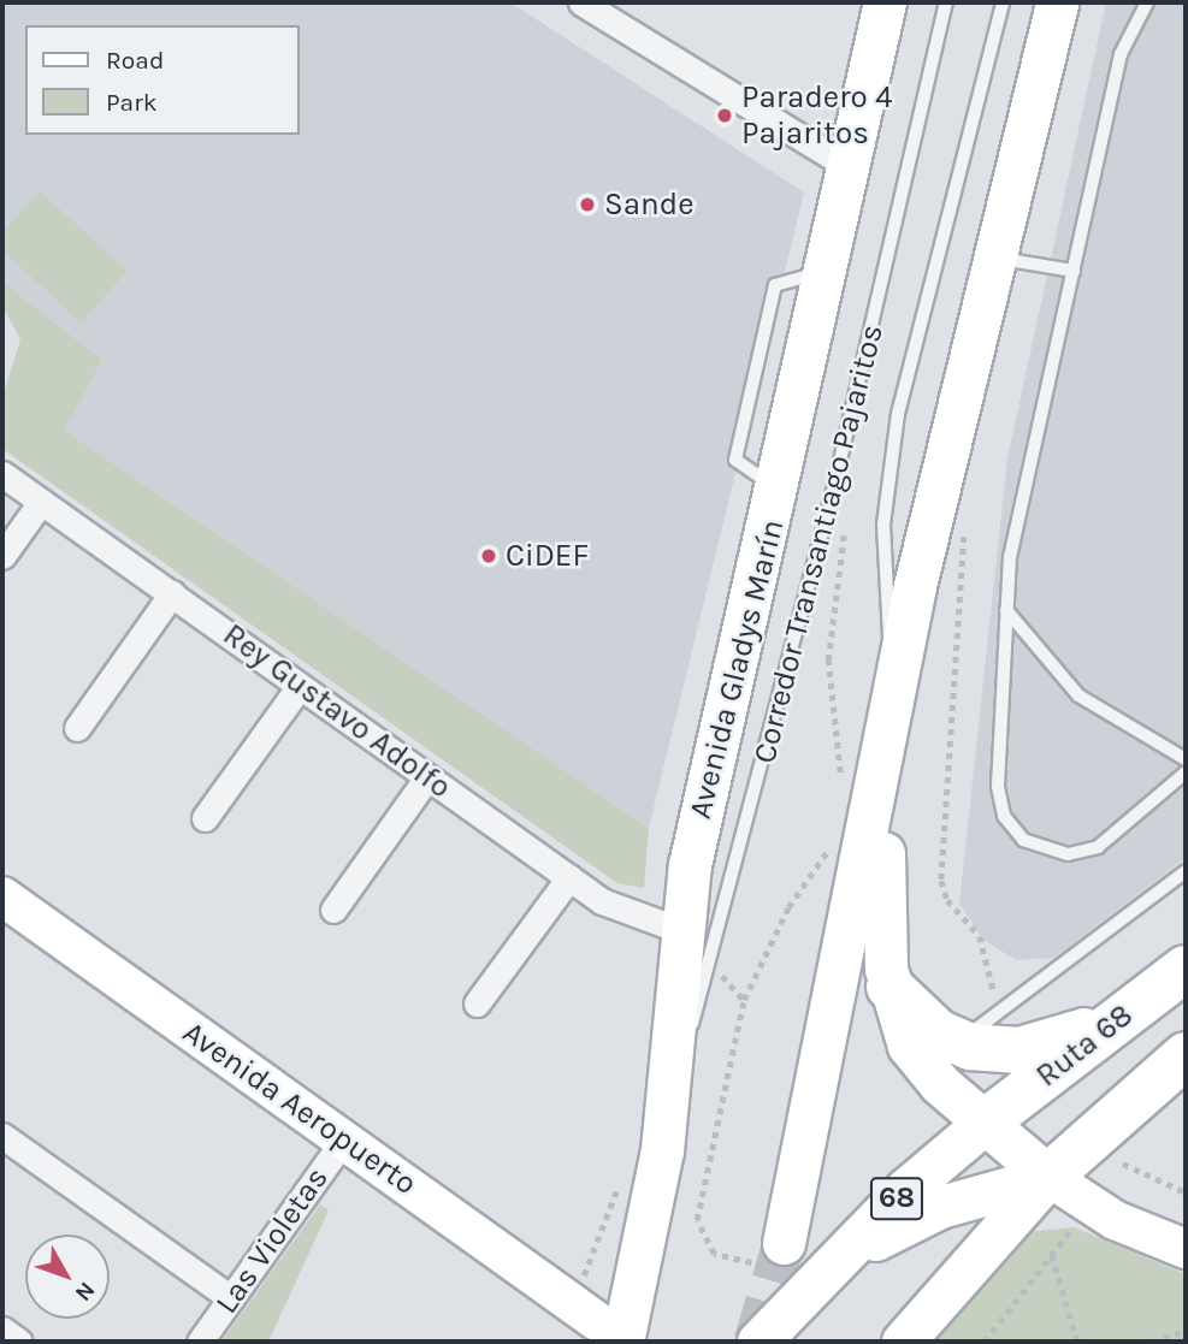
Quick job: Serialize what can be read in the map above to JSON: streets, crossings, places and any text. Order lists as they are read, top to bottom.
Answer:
{
  "streets": {
    "highway": ["Ruta 68", "68"],
    "main road": ["Avenida Gladys Marín"],
    "street": ["Rey Gustavo Adolfo", "Avenida Aeropuerto", "Las Violetas"],
    "lane": ["Corredor Transantiago Pajaritos"]
  },
  "crossings": [
    ["Corredor Transantiago Pajaritos", "Avenida Gladys Marín"],
    ["Avenida Gladys Marín", "Rey Gustavo Adolfo"],
    ["Avenida Gladys Marín", "Avenida Aeropuerto"],
    ["Ruta 68", "68"],
    ["Avenida Aeropuerto", "Las Violetas"]
  ],
  "places": ["Paradero 4 Pajaritos", "Sande", "CiDEF"],
  "legend": ["Road", "Park"],
  "north": "bottom right"
}
